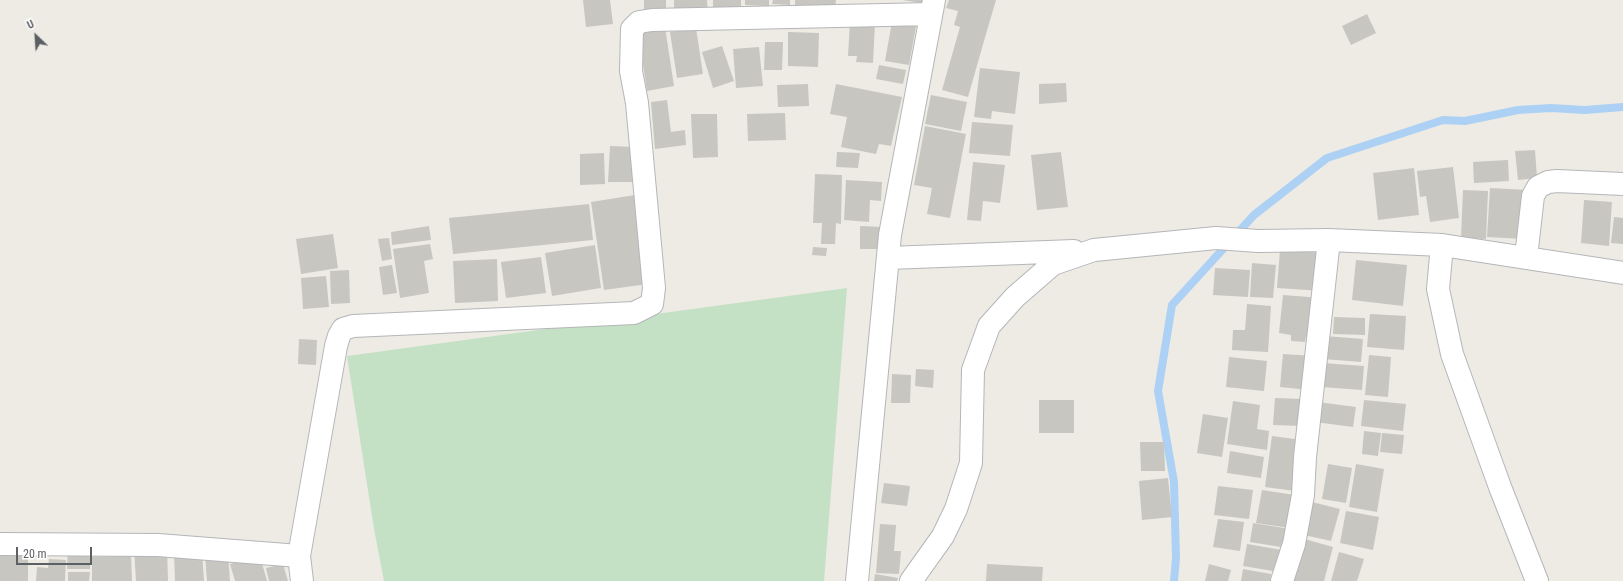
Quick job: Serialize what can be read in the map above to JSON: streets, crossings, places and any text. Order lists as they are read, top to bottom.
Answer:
{
  "scale_bar": "20 m",
  "north": "top left"
}
